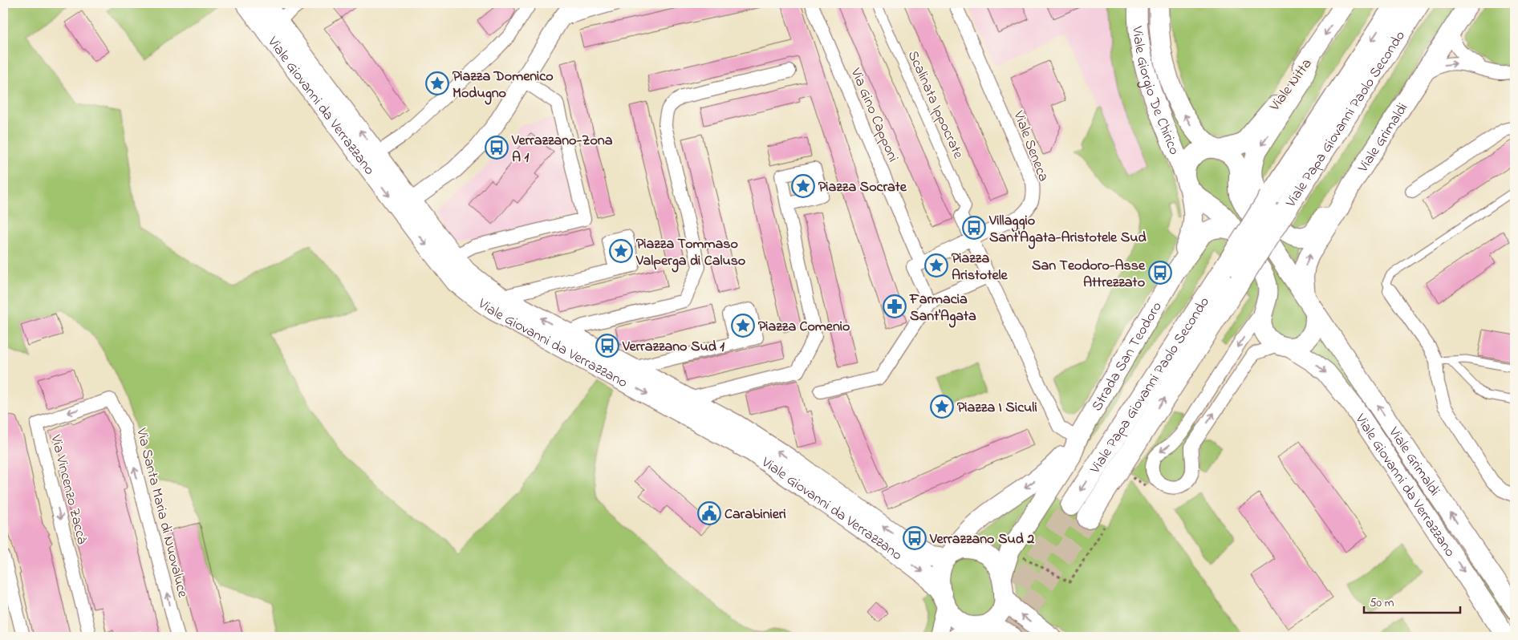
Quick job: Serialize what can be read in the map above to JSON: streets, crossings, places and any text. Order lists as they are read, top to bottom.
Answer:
{
  "streets": {
    "main road": [
      "Viale Nitta",
      "Viale Giorgio De Chirico",
      "Viale Giovanni da Verrazzano",
      "Viale Papa Giovanni Paolo Secondo",
      "Viale Grimaldi",
      "Strada San Teodoro"
    ],
    "street": [
      "Scalinata Ippocrate",
      "Via Gino Capponi",
      "Viale Seneca",
      "Via Vincenzo Zaccà",
      "Via Santa Maria di Nuovaluce"
    ]
  },
  "crossings": [
    ["Viale Nitta", "Viale Giorgio De Chirico"],
    ["Viale Nitta", "Viale Giovanni da Verrazzano"],
    ["Viale Giorgio De Chirico", "Viale Giovanni da Verrazzano"],
    ["Viale Giorgio De Chirico", "Strada San Teodoro"],
    ["Viale Giovanni da Verrazzano", "Strada San Teodoro"],
    ["Via Gino Capponi", "Viale Seneca"],
    ["Via Vincenzo Zaccà", "Via Santa Maria di Nuovaluce"]
  ],
  "one_way": ["Via Vincenzo Zaccà", "Via Santa Maria di Nuovaluce"],
  "places": {
    "place": [
      "Piazza Domenico Modugno",
      "Piazza Socrate",
      "Piazza Tommaso Valperga di Caluso",
      "Piazza Aristotele",
      "Piazza Comenio",
      "Piazza I Siculi"
    ],
    "bus stop": [
      "Verrazzano-Zona A 1",
      "Villaggio Sant'Agata-Aristotele Sud",
      "San Teodoro-Asse Attrezzato",
      "Verrazzano Sud 1",
      "Verrazzano Sud 2"
    ],
    "pharmacy": ["Farmacia Sant'Agata"],
    "public building": ["Carabinieri"]
  },
  "scale_bar": "50 m"
}
